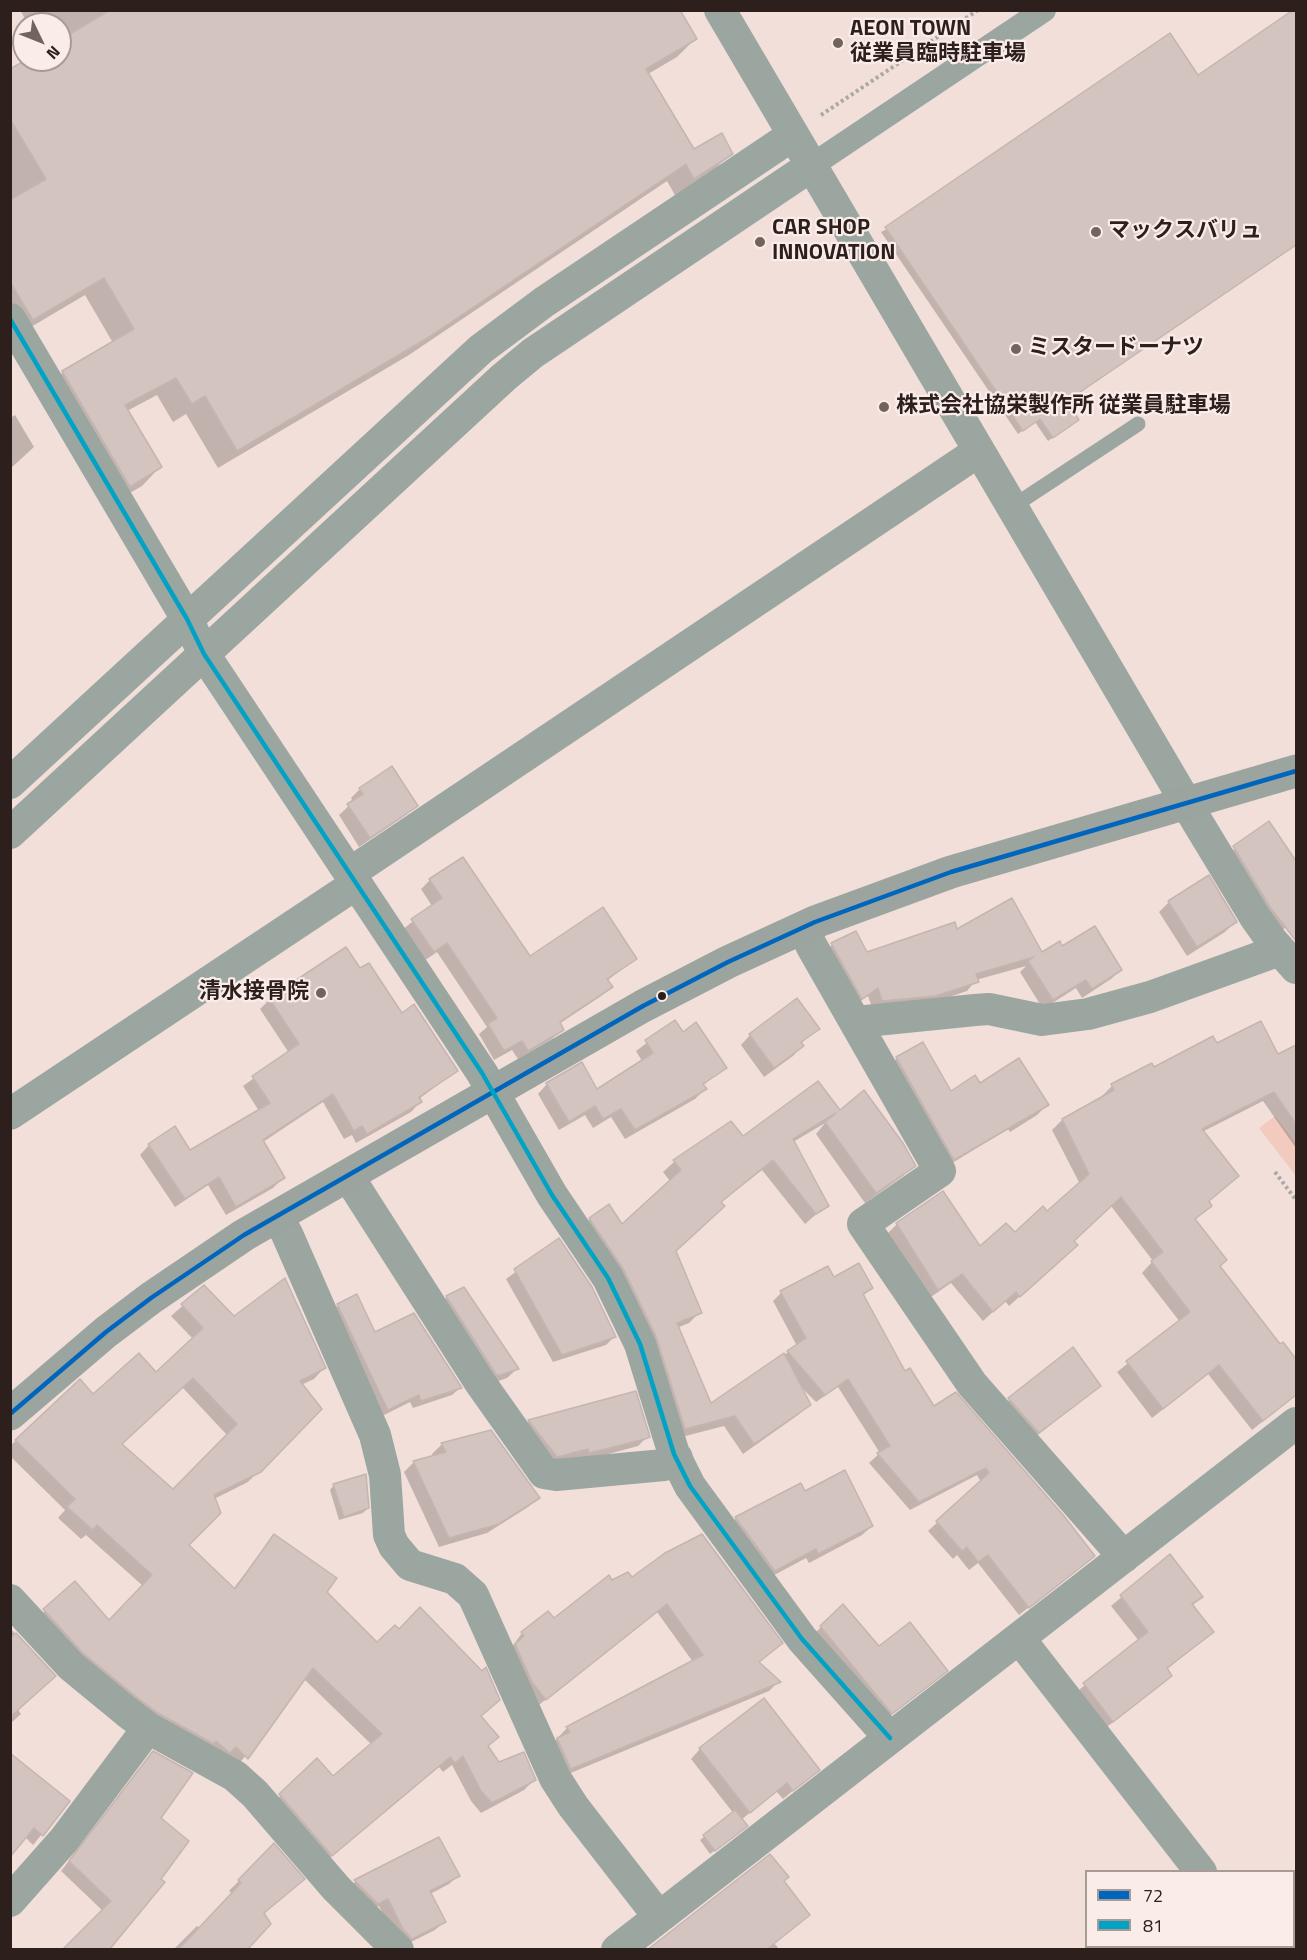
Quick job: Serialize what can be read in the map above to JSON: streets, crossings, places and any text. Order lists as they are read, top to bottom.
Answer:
{
  "places": [
    "AEON TOWN 従業員臨時駐車場",
    "マックスバリュ",
    "CAR SHOP INNOVATION",
    "ミスタードーナツ",
    "株式会社協栄製作所 従業員駐車場",
    "清水接骨院"
  ],
  "lines": ["transit line 81", "transit line 72"],
  "legend": ["72", "81"],
  "north": "bottom right"
}
